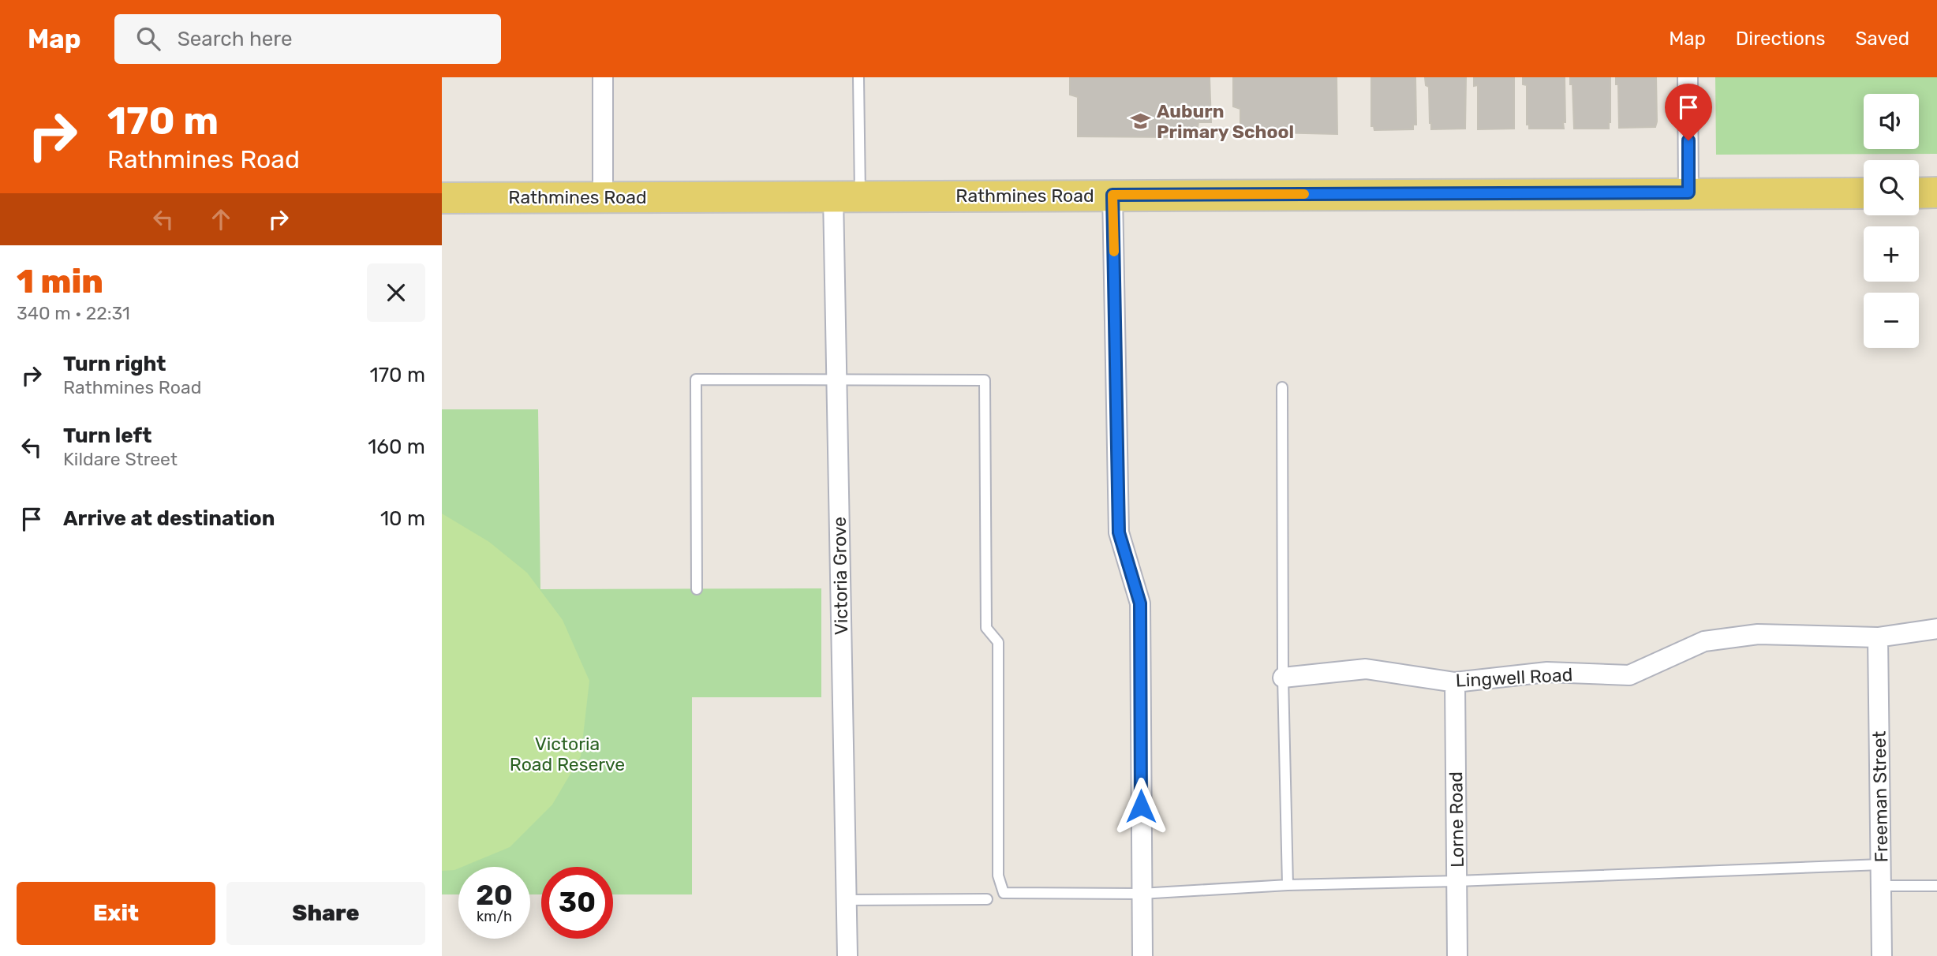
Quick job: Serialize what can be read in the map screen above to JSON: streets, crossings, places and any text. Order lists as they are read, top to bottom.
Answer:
{
  "streets": {
    "main road": ["Rathmines Road"],
    "street": [
      "Victoria Grove",
      "Lingwell Road",
      "Freeman Street",
      "Lorne Road"
    ]
  },
  "crossings": [
    ["Rathmines Road", "Victoria Grove"],
    ["Lingwell Road", "Freeman Street"],
    ["Lingwell Road", "Lorne Road"]
  ],
  "parks": ["Victoria Road Reserve"],
  "places": {
    "school or university": ["Auburn Primary School"]
  },
  "page": {
    "header": "Map",
    "search": "Search here",
    "nav": ["Map", "Directions", "Saved"],
    "turn": ["170 m", "Rathmines Road"],
    "map_buttons": ["+", "−"],
    "heading": ["1 min", "340 m · 22:31"],
    "list": [
      {
        "name": "Turn right",
        "note": "Rathmines Road",
        "value": "170 m"
      },
      {
        "name": "Turn left",
        "note": "Kildare Street",
        "value": "160 m"
      },
      {
        "name": "Arrive at destination",
        "value": "10 m"
      }
    ],
    "speed": "20 km/h",
    "limit": "30",
    "buttons": ["Exit", "Share"]
  }
}
